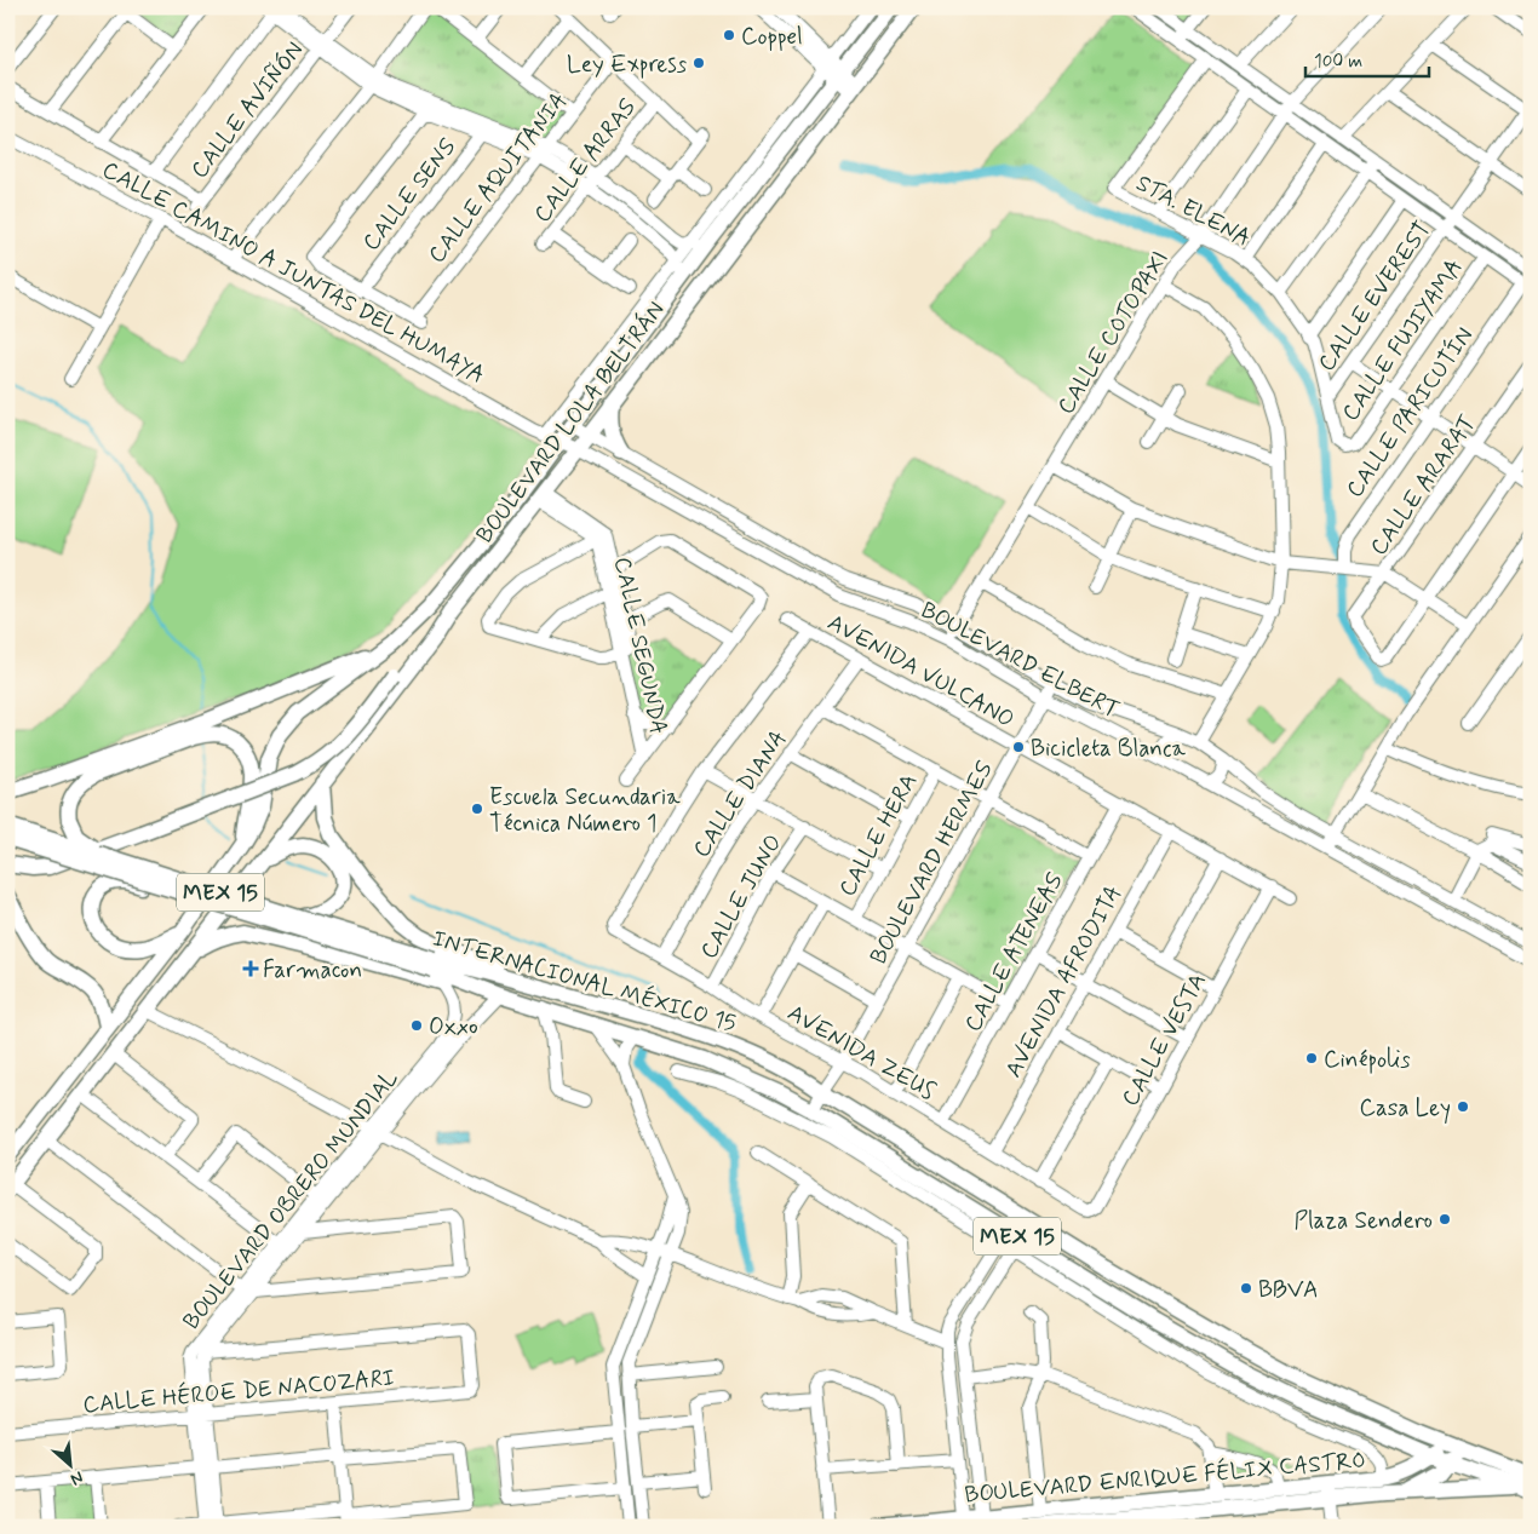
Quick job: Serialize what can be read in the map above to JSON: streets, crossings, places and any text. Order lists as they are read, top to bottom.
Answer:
{
  "streets": {
    "main road": [
      "BOULEVARD LOLA BELTRÁN",
      "MEX 15",
      "INTERNACIONAL MÉXICO 15",
      "BOULEVARD ENRIQUE FÉLIX CASTRO"
    ],
    "street": [
      "CALLE AVIÑÓN",
      "CALLE ARRAS",
      "CALLE AQUITANIA",
      "CALLE SENS",
      "STA. ELENA",
      "CALLE CAMINO A JUNTAS DEL HUMAYA",
      "CALLE EVEREST",
      "CALLE COTOPAXI",
      "CALLE FUJIYAMA",
      "CALLE PARICUTÍN",
      "CALLE ARARAT",
      "CALLE SEGUNDA",
      "BOULEVARD ELBERT",
      "AVENIDA VULCANO",
      "CALLE DIANA",
      "CALLE HERA",
      "BOULEVARD HERMES",
      "CALLE JUNO",
      "CALLE ATENEAS",
      "AVENIDA AFRODITA",
      "CALLE VESTA",
      "AVENIDA ZEUS",
      "BOULEVARD OBRERO MUNDIAL",
      "CALLE HÉROE DE NACOZARI"
    ]
  },
  "crossings": [
    ["CALLE AQUITANIA", "CALLE SENS"],
    ["STA. ELENA", "CALLE EVEREST"],
    ["STA. ELENA", "CALLE COTOPAXI"],
    ["STA. ELENA", "CALLE FUJIYAMA"],
    ["CALLE CAMINO A JUNTAS DEL HUMAYA", "BOULEVARD LOLA BELTRÁN"],
    ["CALLE CAMINO A JUNTAS DEL HUMAYA", "BOULEVARD ELBERT"],
    ["CALLE COTOPAXI", "BOULEVARD ELBERT"],
    ["BOULEVARD LOLA BELTRÁN", "CALLE SEGUNDA"],
    ["BOULEVARD LOLA BELTRÁN", "BOULEVARD ELBERT"],
    ["BOULEVARD ELBERT", "BOULEVARD HERMES"],
    ["AVENIDA VULCANO", "CALLE DIANA"],
    ["AVENIDA VULCANO", "BOULEVARD HERMES"],
    ["AVENIDA VULCANO", "CALLE ATENEAS"],
    ["AVENIDA VULCANO", "AVENIDA AFRODITA"],
    ["AVENIDA VULCANO", "CALLE VESTA"],
    ["CALLE DIANA", "AVENIDA ZEUS"],
    ["BOULEVARD HERMES", "INTERNACIONAL MÉXICO 15"],
    ["BOULEVARD HERMES", "AVENIDA ZEUS"],
    ["CALLE JUNO", "AVENIDA ZEUS"],
    ["CALLE ATENEAS", "AVENIDA ZEUS"],
    ["INTERNACIONAL MÉXICO 15", "BOULEVARD OBRERO MUNDIAL"],
    ["INTERNACIONAL MÉXICO 15", "BOULEVARD ENRIQUE FÉLIX CASTRO"],
    ["AVENIDA AFRODITA", "AVENIDA ZEUS"],
    ["CALLE VESTA", "AVENIDA ZEUS"],
    ["BOULEVARD OBRERO MUNDIAL", "CALLE HÉROE DE NACOZARI"]
  ],
  "places": {
    "other": [
      "Coppel",
      "Ley Express",
      "Bicicleta Blanca",
      "Escuela Secundaria Técnica Número 1",
      "Oxxo",
      "Cinépolis",
      "Casa Ley",
      "Plaza Sendero",
      "BBVA"
    ],
    "health": ["Farmacon"]
  },
  "scale_bar": "100 m",
  "north": "bottom right"
}
